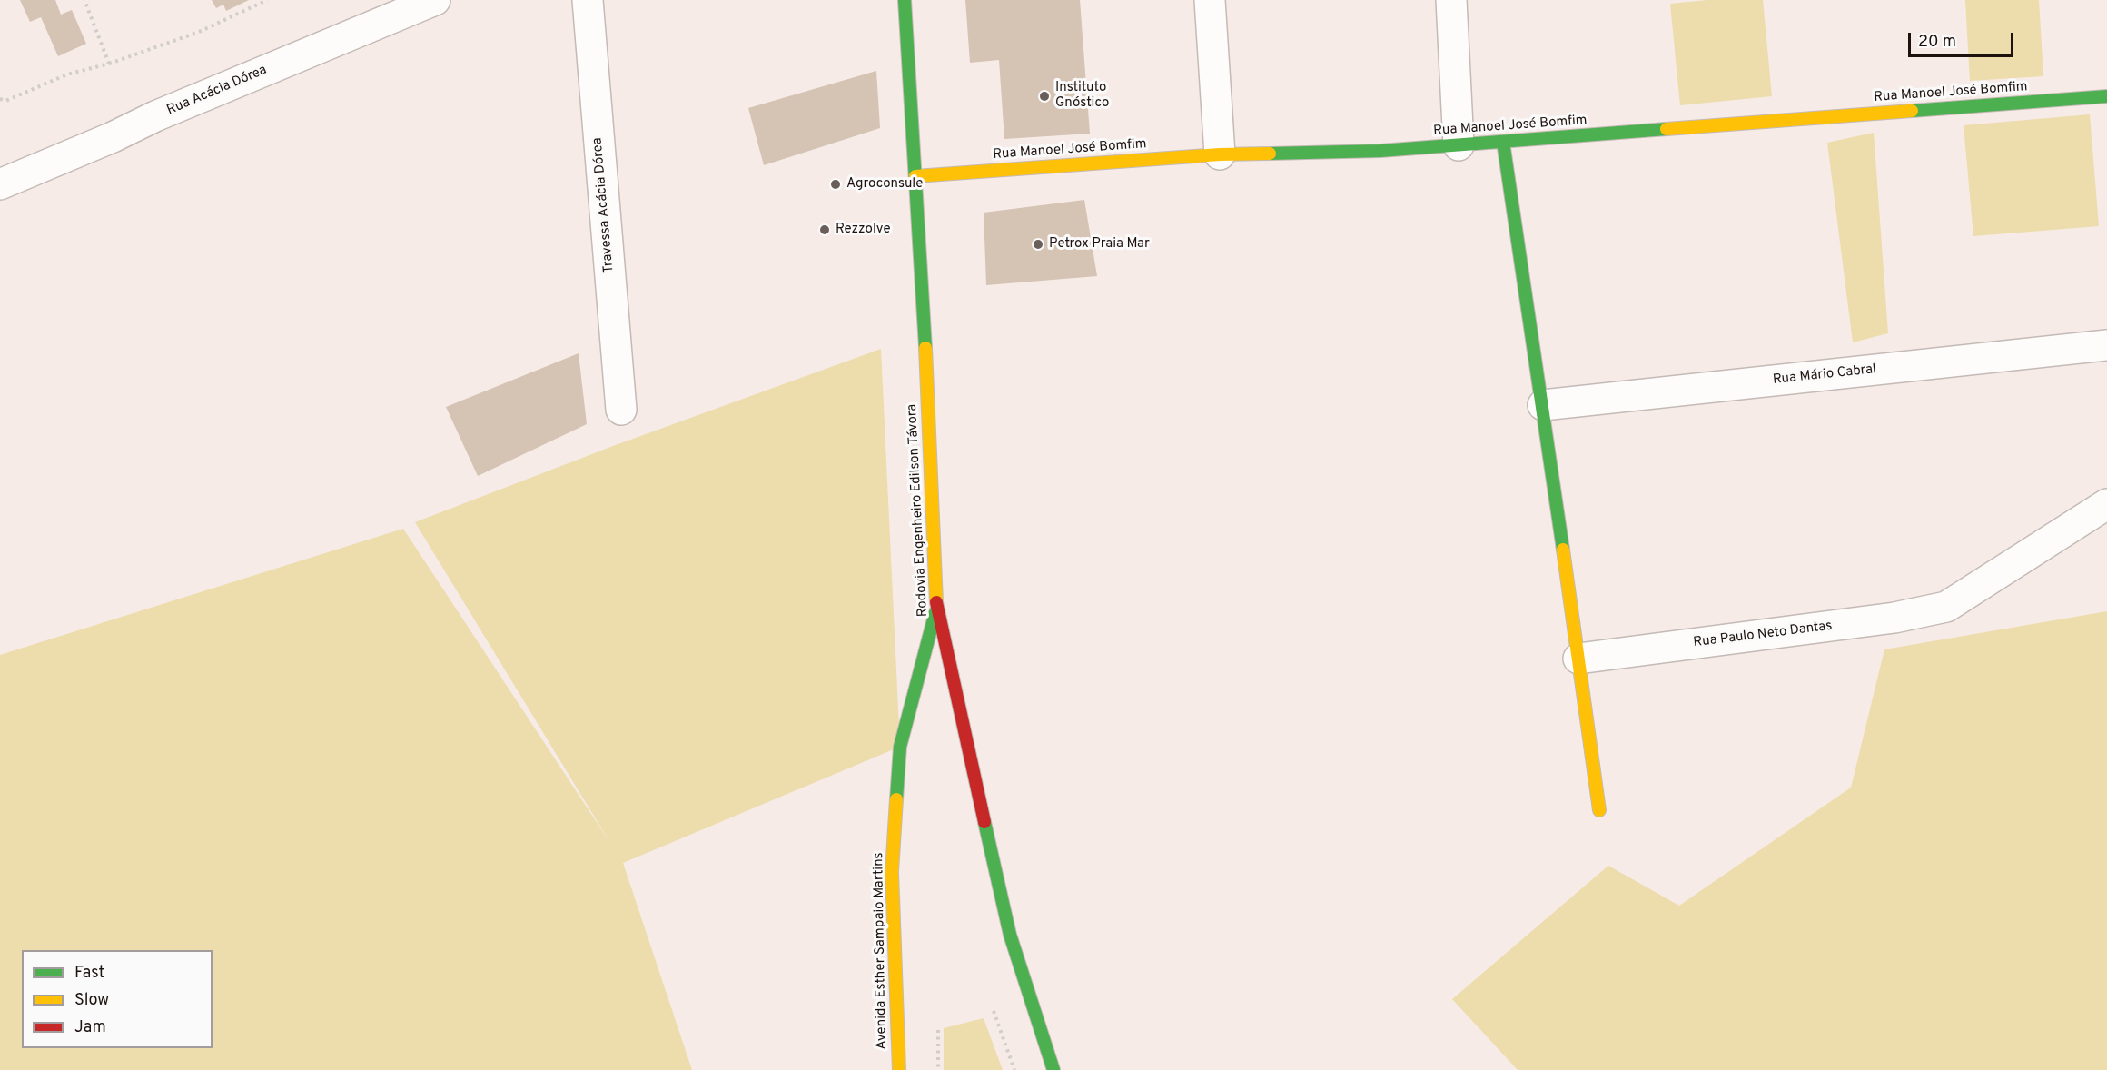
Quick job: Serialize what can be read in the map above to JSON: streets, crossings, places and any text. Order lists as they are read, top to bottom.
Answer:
{
  "streets": {
    "street": [
      "Rua Acácia Dórea",
      "Rua Manoel José Bomfim",
      "Travessa Acácia Dórea",
      "Rua Mário Cabral",
      "Rodovia Engenheiro Edilson Távora",
      "Rua Paulo Neto Dantas",
      "Avenida Esther Sampaio Martins"
    ]
  },
  "crossings": [
    ["Rua Manoel José Bomfim", "Rodovia Engenheiro Edilson Távora"],
    ["Rodovia Engenheiro Edilson Távora", "Avenida Esther Sampaio Martins"]
  ],
  "places": [
    "Instituto Gnóstico",
    "Agroconsule",
    "Rezzolve",
    "Petrox Praia Mar"
  ],
  "legend": ["Fast", "Slow", "Jam"],
  "scale_bar": "20 m"
}
